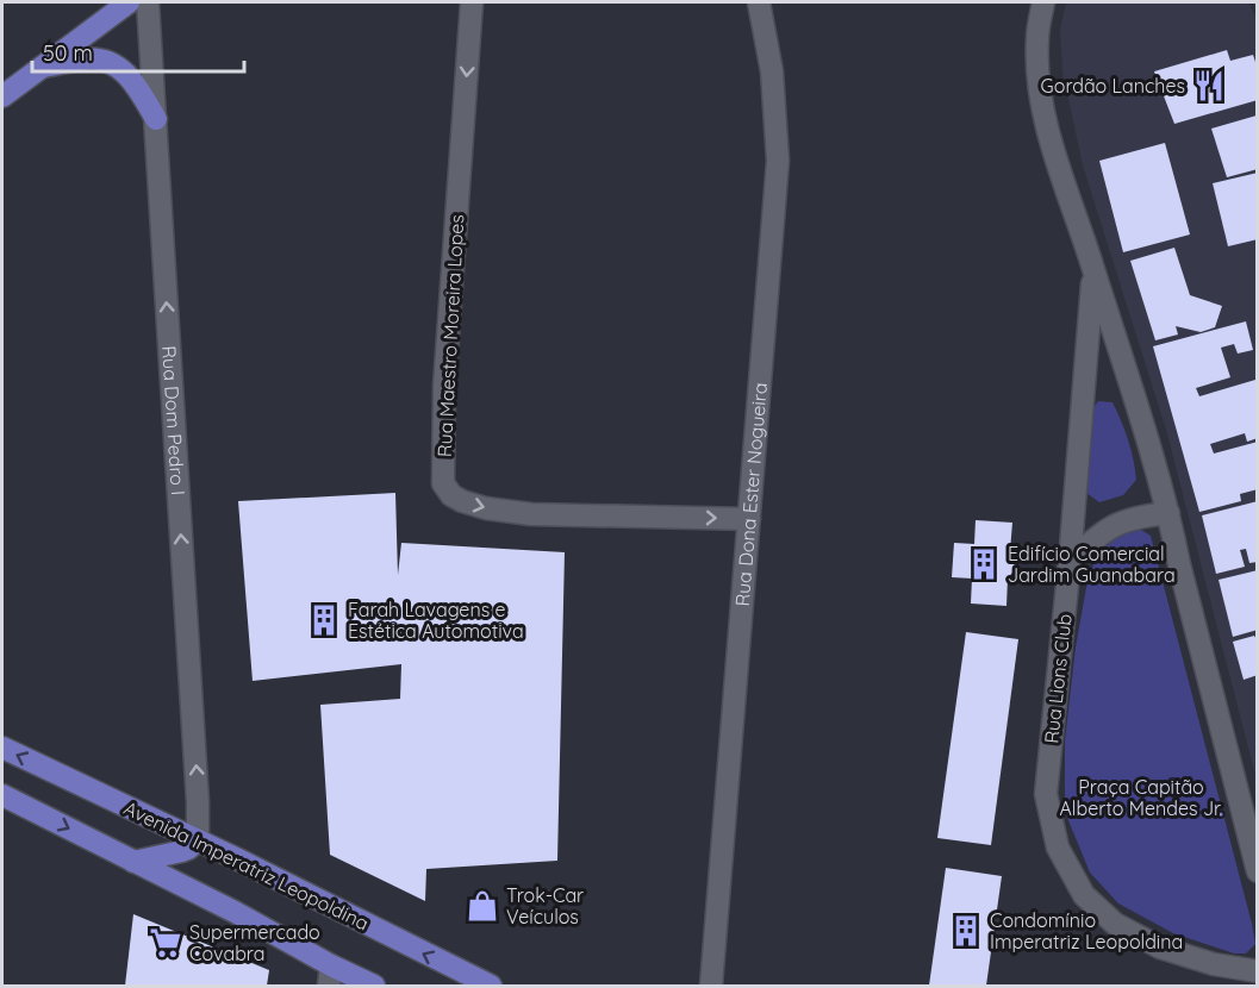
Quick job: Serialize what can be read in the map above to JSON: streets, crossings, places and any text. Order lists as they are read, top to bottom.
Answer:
{
  "streets": {
    "main road": ["Avenida Imperatriz Leopoldina"],
    "street": [
      "Rua Maestro Moreira Lopes",
      "Rua Dom Pedro I",
      "Rua Dona Ester Nogueira",
      "Rua Lions Club"
    ]
  },
  "crossings": [
    ["Rua Maestro Moreira Lopes", "Rua Dona Ester Nogueira"],
    ["Rua Dom Pedro I", "Avenida Imperatriz Leopoldina"]
  ],
  "one_way": ["Rua Dom Pedro I"],
  "parks": ["Praça Capitão Alberto Mendes Jr."],
  "places": {
    "restaurant": ["Gordão Lanches"],
    "building": ["Edifício Comercial Jardim Guanabara", "Farah Lavagens e Estética Automotiva", "Condomínio Imperatriz Leopoldina"],
    "shop": ["Trok-Car Veículos"],
    "supermarket": ["Supermercado Covabra"]
  },
  "scale_bar": "50 m"
}
